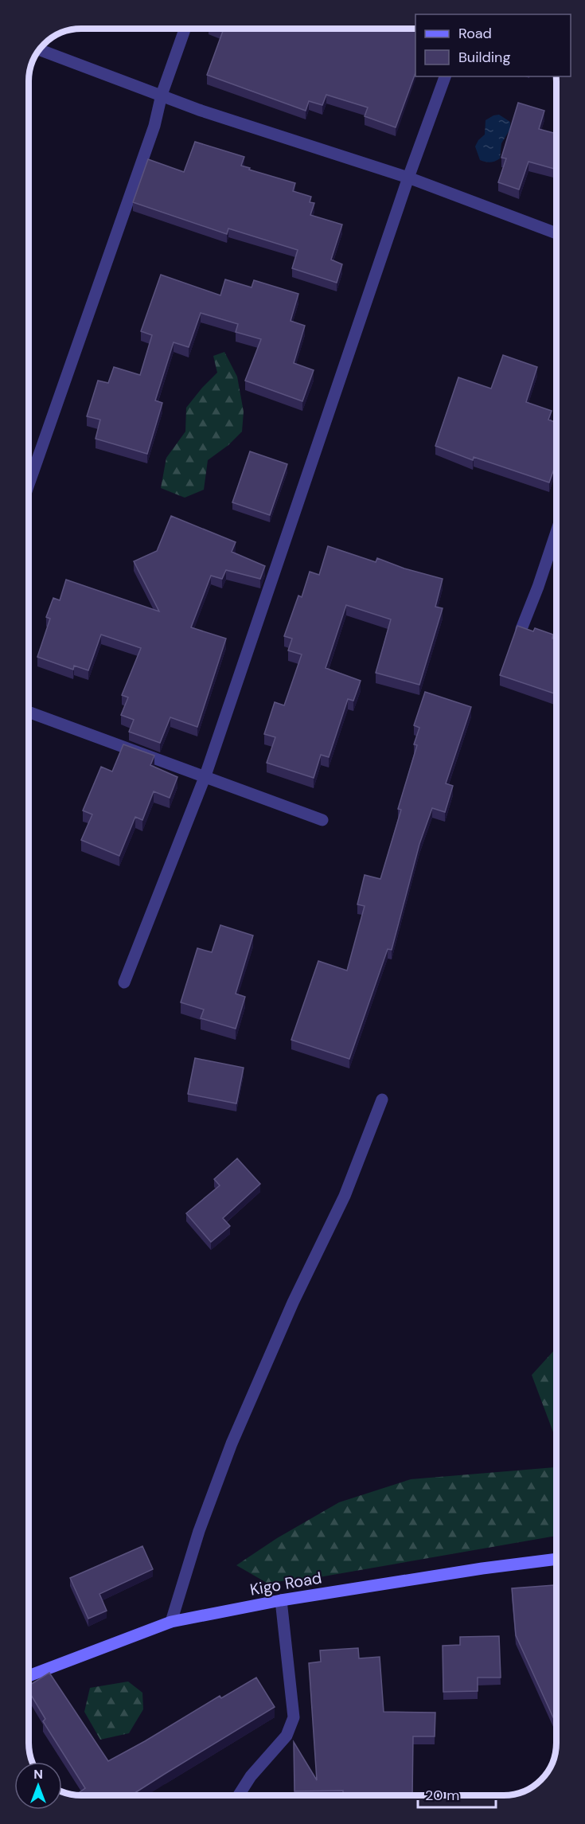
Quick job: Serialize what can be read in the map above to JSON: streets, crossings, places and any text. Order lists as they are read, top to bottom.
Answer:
{
  "streets": {
    "street": ["Kigo Road"]
  },
  "legend": ["Road", "Building"],
  "scale_bar": "20 m",
  "north": "top"
}
